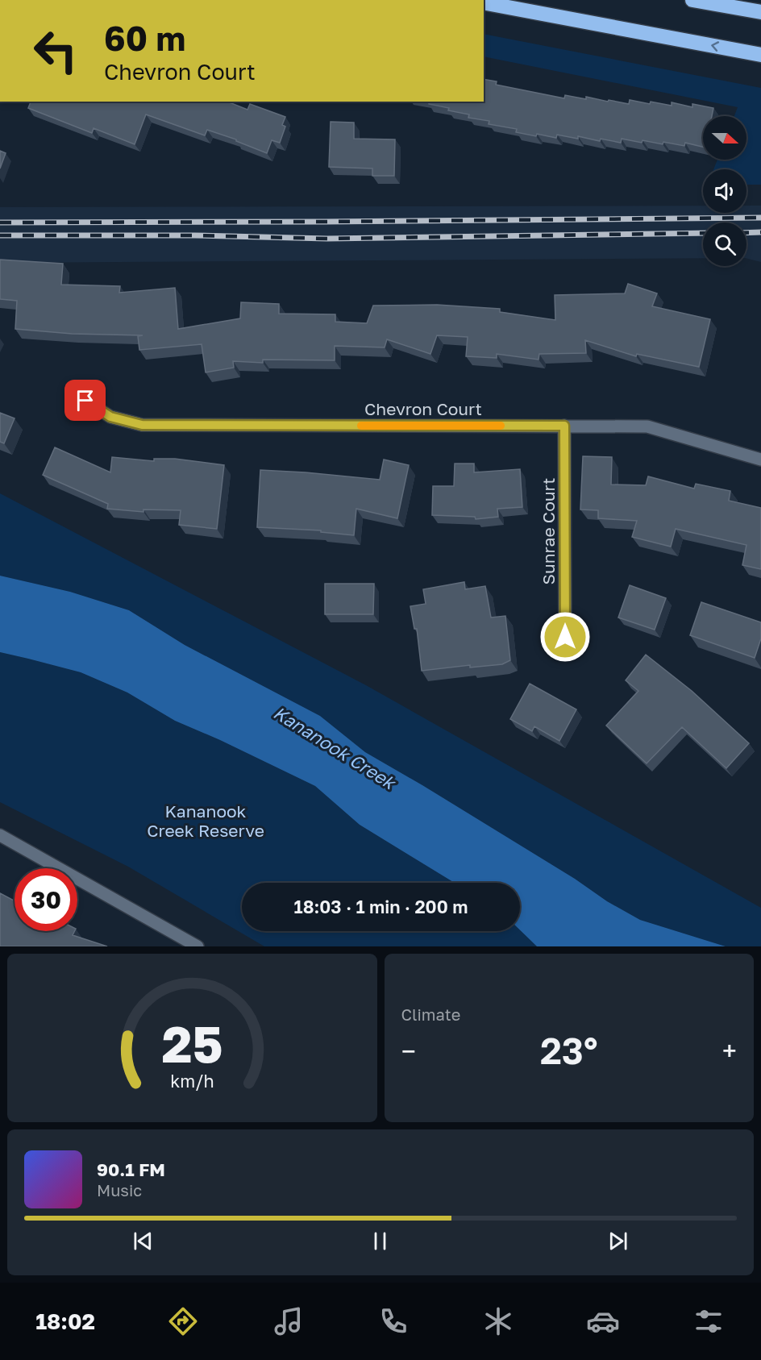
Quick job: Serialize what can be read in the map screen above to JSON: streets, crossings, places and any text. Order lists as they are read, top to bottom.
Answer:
{
  "streets": {
    "street": ["Chevron Court", "Sunrae Court"]
  },
  "crossings": [
    ["Chevron Court", "Sunrae Court"]
  ],
  "water": ["Kananook Creek"],
  "parks": ["Kananook Creek Reserve"],
  "north": "right",
  "page": {
    "turn": ["60 m", "Chevron Court"],
    "limit": "30",
    "trip": "18:03 · 1 min · 200 m",
    "tile": "Climate",
    "heat": ["−", "23°", "+"],
    "song": ["90.1 FM", "Music"],
    "tabs": "18:02",
    "gauge": ["25", "km/h"]
  }
}
